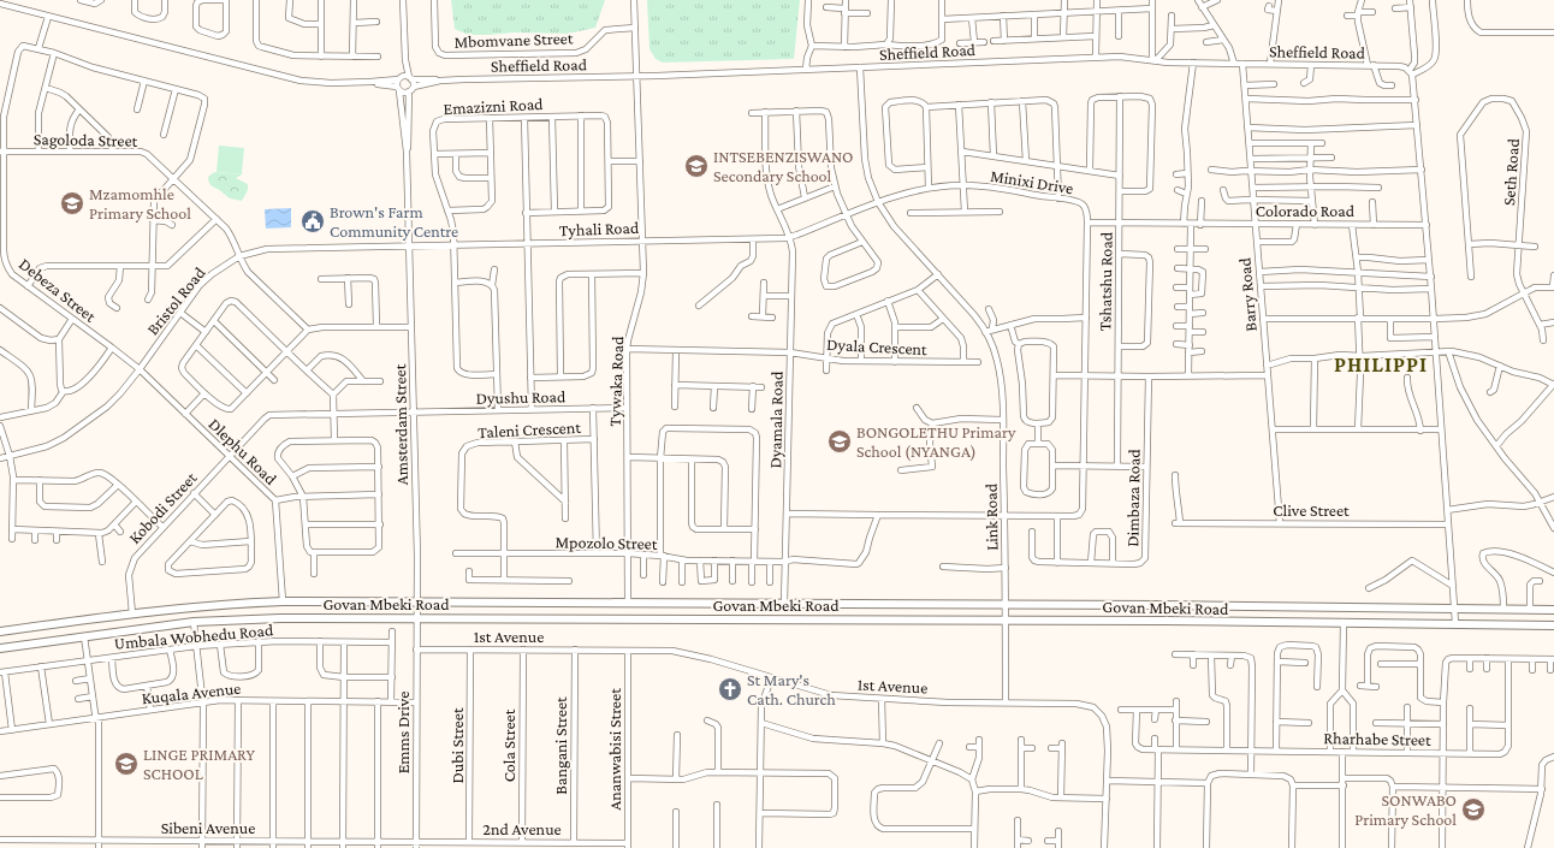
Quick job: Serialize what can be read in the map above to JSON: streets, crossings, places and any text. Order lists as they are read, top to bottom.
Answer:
{
  "streets": {
    "main road": ["Govan Mbeki Road"],
    "street": [
      "Mbomvane Street",
      "Sheffield Road",
      "Emazizni Road",
      "Sagoloda Street",
      "Seth Road",
      "Minixi Drive",
      "Colorado Road",
      "Tyhali Road",
      "Tshatshu Road",
      "Debeza Street",
      "Barry Road",
      "Bristol Road",
      "Dyala Crescent",
      "Tywaka Road",
      "Dyushu Road",
      "Dyamala Road",
      "Amsterdam Street",
      "Taleni Crescent",
      "Dlephu Road",
      "Dimbaza Road",
      "Kobodi Street",
      "Clive Street",
      "Link Road",
      "Mpozolo Street",
      "Umbala Wobhedu Road",
      "1st Avenue",
      "Kuqala Avenue",
      "Emms Drive",
      "Rharhabe Street",
      "Dubi Street",
      "Cola Street",
      "Bangani Street",
      "Ananwabisi Street",
      "Sibeni Avenue",
      "2nd Avenue"
    ]
  },
  "crossings": [
    ["Mbomvane Street", "Tywaka Road"],
    ["Sheffield Road", "Barry Road"],
    ["Sheffield Road", "Tywaka Road"],
    ["Sheffield Road", "Link Road"],
    ["Emazizni Road", "Tyhali Road"],
    ["Sagoloda Street", "Debeza Street"],
    ["Sagoloda Street", "Bristol Road"],
    ["Minixi Drive", "Colorado Road"],
    ["Minixi Drive", "Tyhali Road"],
    ["Minixi Drive", "Dyamala Road"],
    ["Minixi Drive", "Link Road"],
    ["Colorado Road", "Tshatshu Road"],
    ["Colorado Road", "Barry Road"],
    ["Tyhali Road", "Bristol Road"],
    ["Tyhali Road", "Tywaka Road"],
    ["Tyhali Road", "Dyamala Road"],
    ["Tyhali Road", "Amsterdam Street"],
    ["Debeza Street", "Bristol Road"],
    ["Debeza Street", "Dlephu Road"],
    ["Barry Road", "Clive Street"],
    ["Bristol Road", "Amsterdam Street"],
    ["Bristol Road", "Dlephu Road"],
    ["Dyala Crescent", "Tywaka Road"],
    ["Dyala Crescent", "Dyamala Road"],
    ["Tywaka Road", "Dyushu Road"],
    ["Tywaka Road", "Mpozolo Street"],
    ["Tywaka Road", "Govan Mbeki Road"],
    ["Dyushu Road", "Amsterdam Street"],
    ["Dyushu Road", "Kobodi Street"],
    ["Dyamala Road", "Mpozolo Street"],
    ["Dyamala Road", "Govan Mbeki Road"],
    ["Amsterdam Street", "Govan Mbeki Road"],
    ["Amsterdam Street", "Emms Drive"],
    ["Taleni Crescent", "Mpozolo Street"],
    ["Dlephu Road", "Kobodi Street"],
    ["Dlephu Road", "Govan Mbeki Road"],
    ["Kobodi Street", "Govan Mbeki Road"],
    ["Link Road", "Govan Mbeki Road"],
    ["Link Road", "1st Avenue"],
    ["Govan Mbeki Road", "Emms Drive"],
    ["1st Avenue", "Emms Drive"],
    ["1st Avenue", "Dubi Street"],
    ["1st Avenue", "Cola Street"],
    ["1st Avenue", "Bangani Street"],
    ["1st Avenue", "Ananwabisi Street"],
    ["Kuqala Avenue", "Emms Drive"],
    ["Emms Drive", "Sibeni Avenue"],
    ["Emms Drive", "2nd Avenue"],
    ["Dubi Street", "2nd Avenue"],
    ["Cola Street", "2nd Avenue"],
    ["Bangani Street", "2nd Avenue"],
    ["Ananwabisi Street", "2nd Avenue"],
    ["Sibeni Avenue", "2nd Avenue"]
  ],
  "districts": ["PHILIPPI"],
  "places": {
    "school or university": [
      "INTSEBENZISWANO Secondary School",
      "Mzamomhle Primary School",
      "BONGOLETHU Primary School (NYANGA)",
      "LINGE PRIMARY SCHOOL",
      "SONWABO Primary School"
    ],
    "public building": ["Brown's Farm Community Centre"],
    "church": ["St Mary's Cath. Church"]
  }
}
